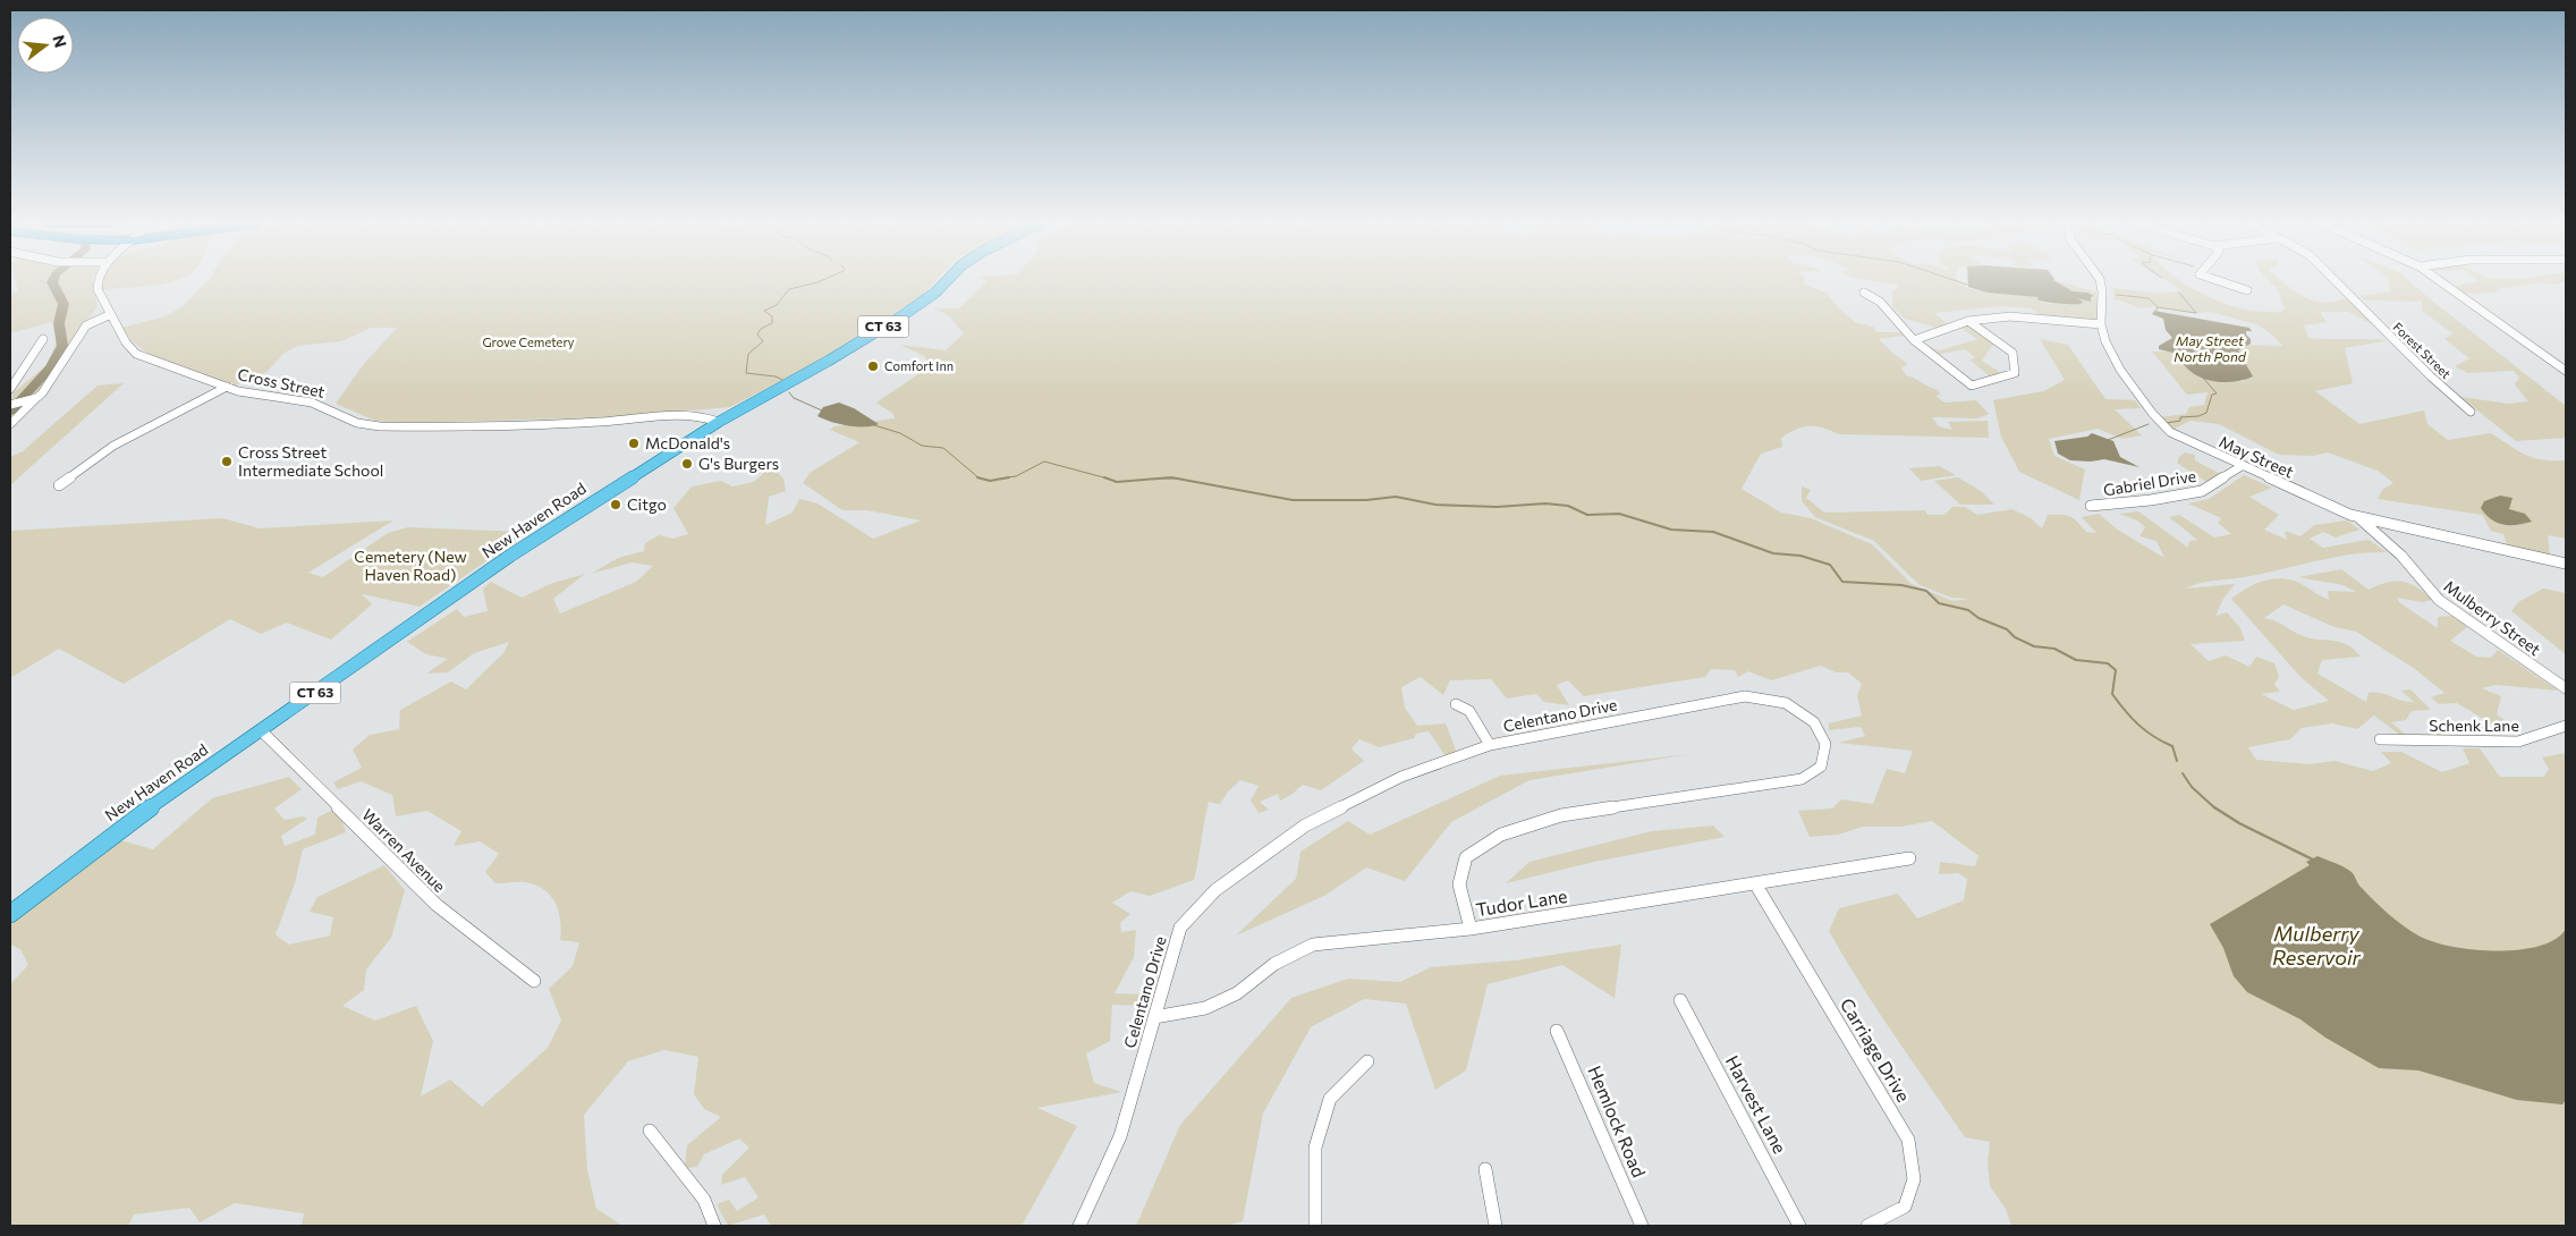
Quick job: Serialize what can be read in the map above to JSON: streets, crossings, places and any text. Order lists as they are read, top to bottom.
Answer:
{
  "streets": {
    "main road": ["CT 63", "New Haven Road"],
    "street": [
      "Forest Street",
      "Cross Street",
      "May Street",
      "Gabriel Drive",
      "Mulberry Street",
      "Celentano Drive",
      "Schenk Lane",
      "Warren Avenue",
      "Tudor Lane",
      "Carriage Drive",
      "Harvest Lane",
      "Hemlock Road"
    ]
  },
  "crossings": [
    ["Cross Street", "New Haven Road"],
    ["May Street", "Gabriel Drive"],
    ["May Street", "Mulberry Street"],
    ["New Haven Road", "Warren Avenue"],
    ["Celentano Drive", "Tudor Lane"],
    ["Tudor Lane", "Carriage Drive"]
  ],
  "water": ["May Street North Pond", "Mulberry Reservoir"],
  "parks": ["Grove Cemetery", "Cemetery (New Haven Road)"],
  "places": [
    "Comfort Inn",
    "McDonald's",
    "Cross Street Intermediate School",
    "G's Burgers",
    "Citgo"
  ],
  "north": "right"
}
